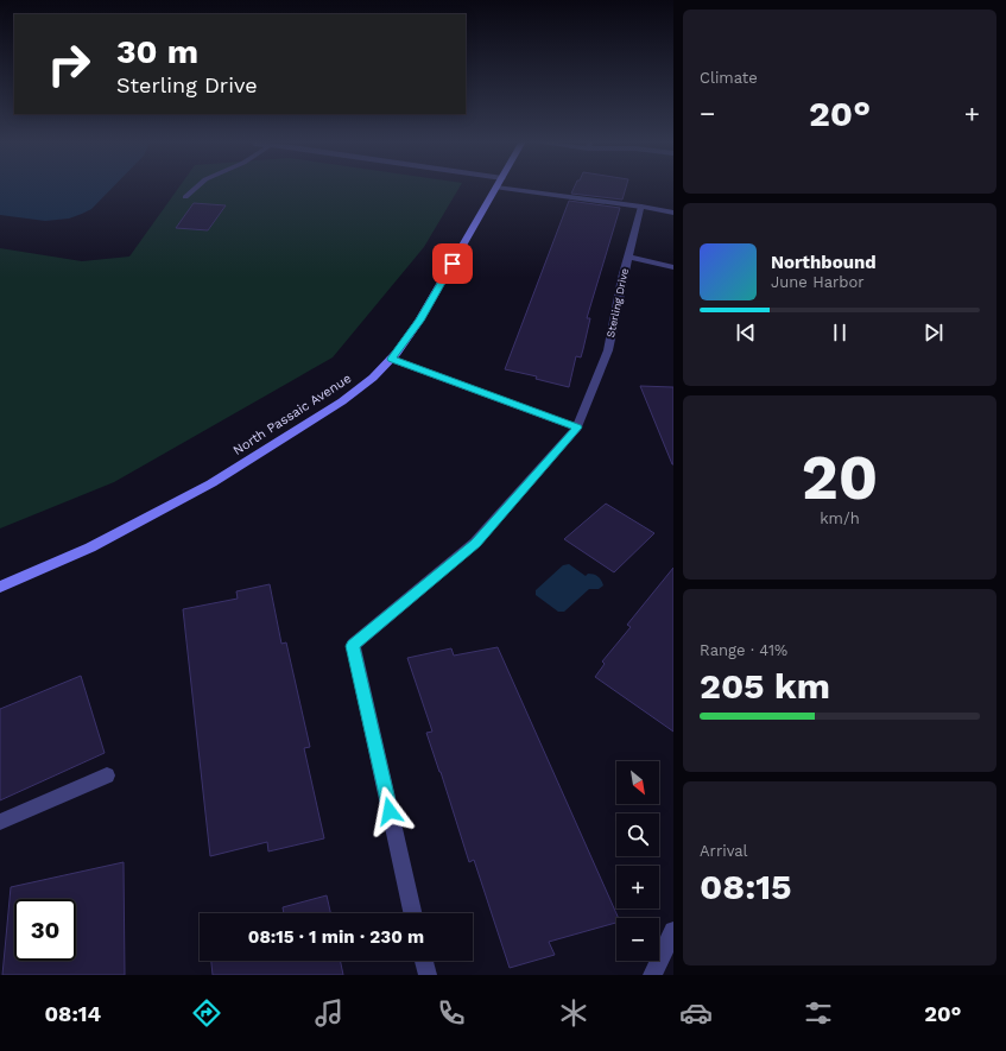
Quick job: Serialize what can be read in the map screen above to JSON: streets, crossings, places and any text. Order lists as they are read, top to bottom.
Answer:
{
  "streets": {
    "main road": ["North Passaic Avenue"],
    "street": ["Sterling Drive"]
  },
  "north": "bottom right",
  "page": {
    "tile": [
      "Climate",
      ["20", "km/h"],
      ["Range · 41%", "205 km"],
      ["Arrival", "08:15"]
    ],
    "turn": ["30 m", "Sterling Drive"],
    "heat": ["−", "20°", "+"],
    "song": ["Northbound", "June Harbor"],
    "map_buttons": ["+", "−"],
    "limit": "30",
    "trip": "08:15 · 1 min · 230 m",
    "tabs": ["08:14", "20°"]
  }
}
